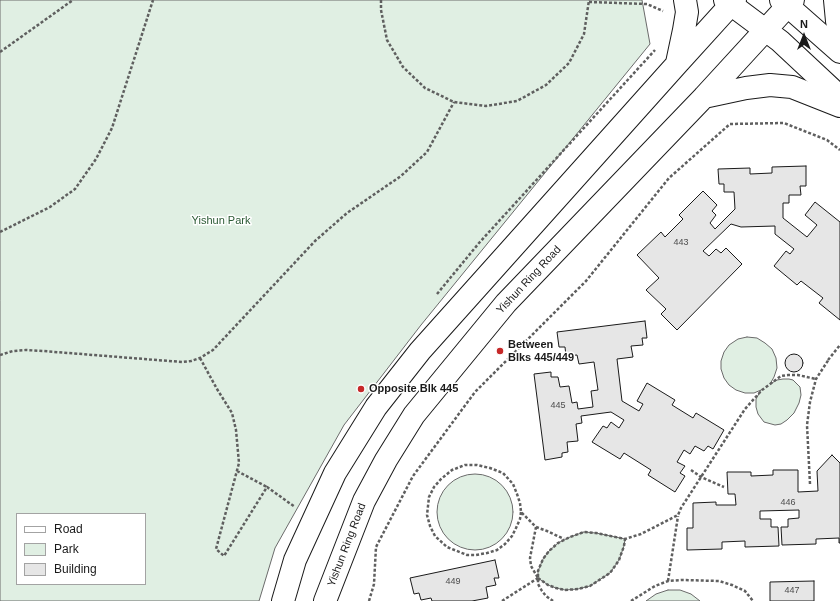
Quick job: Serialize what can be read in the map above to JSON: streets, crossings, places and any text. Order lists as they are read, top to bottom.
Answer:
{
  "streets": {
    "main road": ["Yishun Ring Road"]
  },
  "parks": ["Yishun Park"],
  "places": ["Between Blks 445/449", "Opposite Blk 445"],
  "house_numbers": [
    "443",
    "445",
    "446",
    "449",
    "447"
  ],
  "legend": ["Road", "Park", "Building"],
  "north": "top"
}
